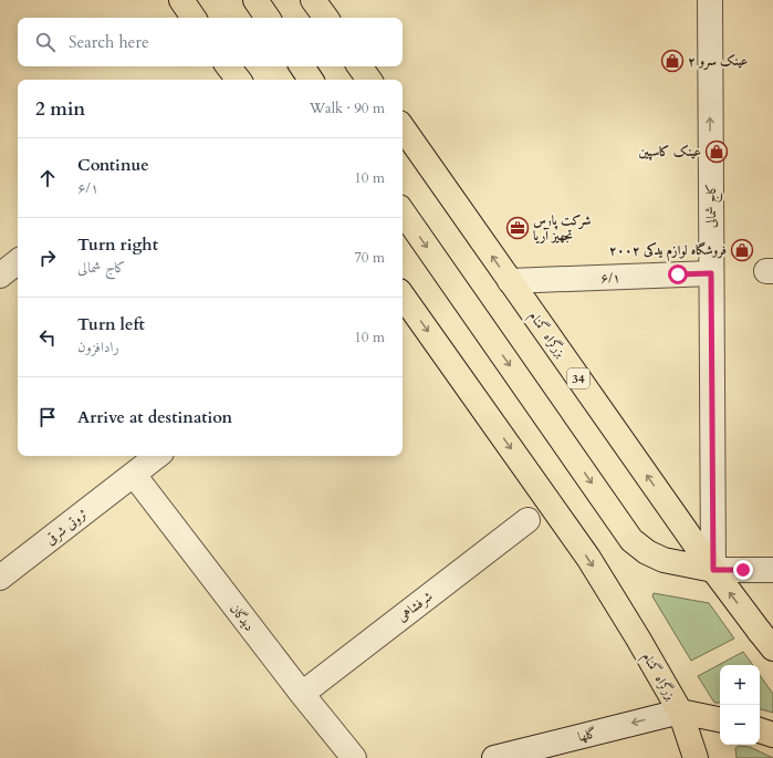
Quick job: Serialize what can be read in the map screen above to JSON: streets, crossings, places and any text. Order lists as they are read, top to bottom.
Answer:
{
  "streets": {
    "main road": ["بزرگراه گمنام", "34"],
    "street": [
      "کاج شمالی",
      "۶/۱",
      "ثروتی شرقی",
      "شرفشاهی",
      "دیدگان",
      "گلها"
    ]
  },
  "crossings": [
    ["کاج شمالی", "۶/۱"],
    ["کاج شمالی", "بزرگراه گمنام"],
    ["۶/۱", "بزرگراه گمنام"],
    ["بزرگراه گمنام", "گلها"],
    ["ثروتی شرقی", "دیدگان"],
    ["شرفشاهی", "دیدگان"]
  ],
  "one_way": ["کاج شمالی", "گلها"],
  "places": {
    "shop": ["عینک سرو ۲", "عینک کاسپین", "فروشگاه لوازم یدکی ۲۰۰۲"],
    "office": ["شرکت پارس تجهیز آریا"]
  },
  "page": {
    "search": "Search here",
    "heading": ["2 min", "Walk · 90 m"],
    "list": [
      ["Continue", "۶/۱", "10 m"],
      ["Turn right", "کاج شمالی", "70 m"],
      ["Turn left", "رادافزون", "10 m"],
      "Arrive at destination"
    ],
    "map_buttons": ["+", "−"]
  }
}
